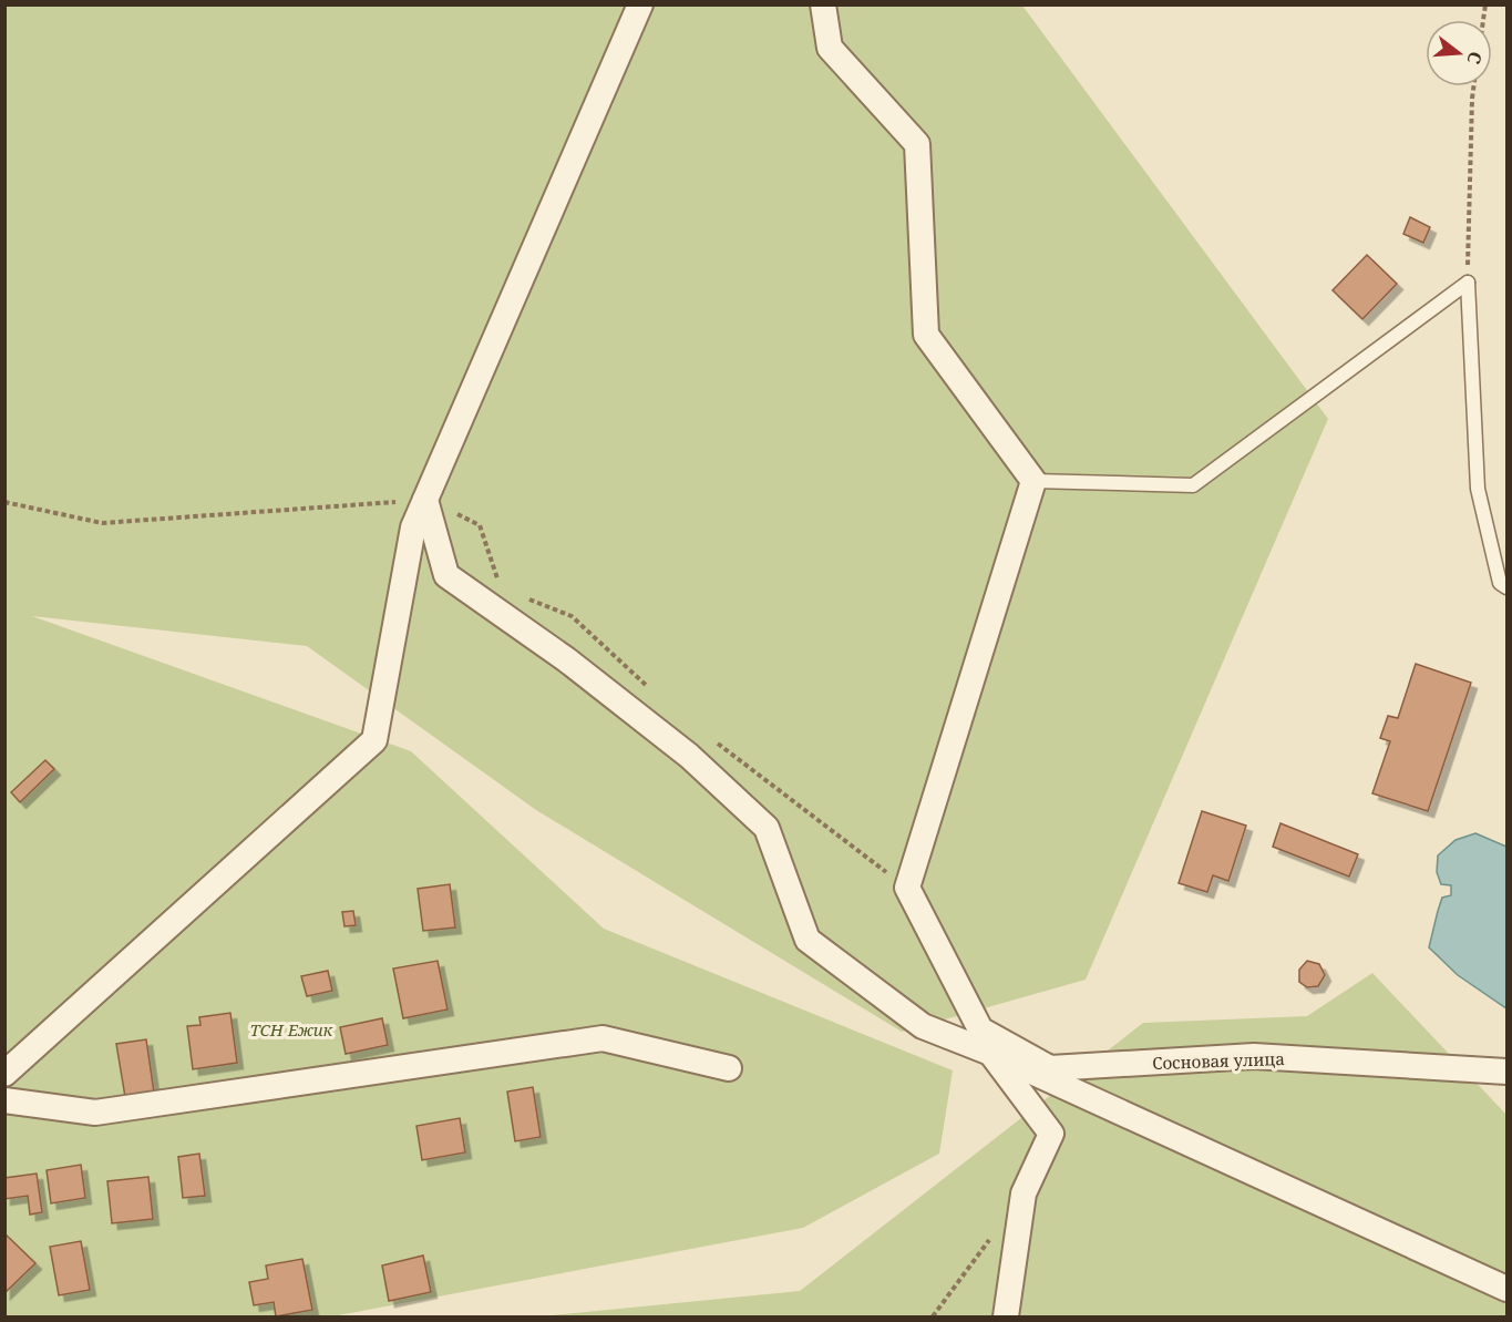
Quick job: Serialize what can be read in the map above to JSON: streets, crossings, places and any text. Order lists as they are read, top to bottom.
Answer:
{
  "streets": {
    "street": ["Сосновая улица"]
  },
  "parks": ["ТСН Ежик"],
  "north": "right"
}
